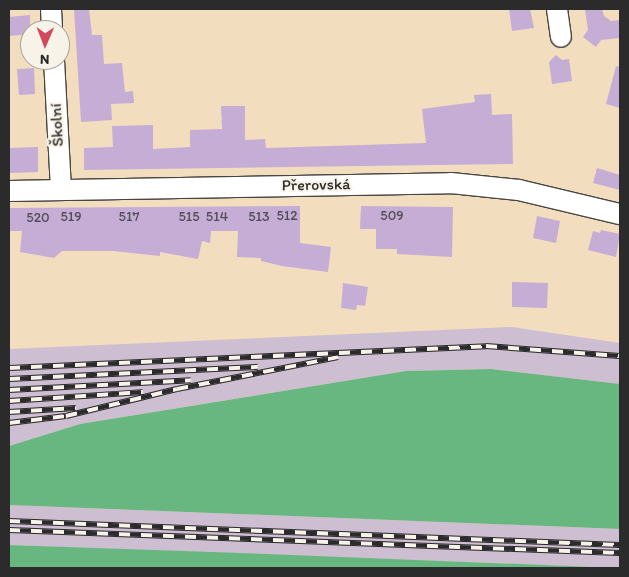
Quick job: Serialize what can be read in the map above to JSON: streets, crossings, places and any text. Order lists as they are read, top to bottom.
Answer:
{
  "streets": {
    "street": ["Školní", "Přerovská"]
  },
  "crossings": [
    ["Školní", "Přerovská"]
  ],
  "house_numbers": [
    "512",
    "509",
    "519",
    "517",
    "515",
    "514",
    "513",
    "520"
  ],
  "north": "bottom"
}
